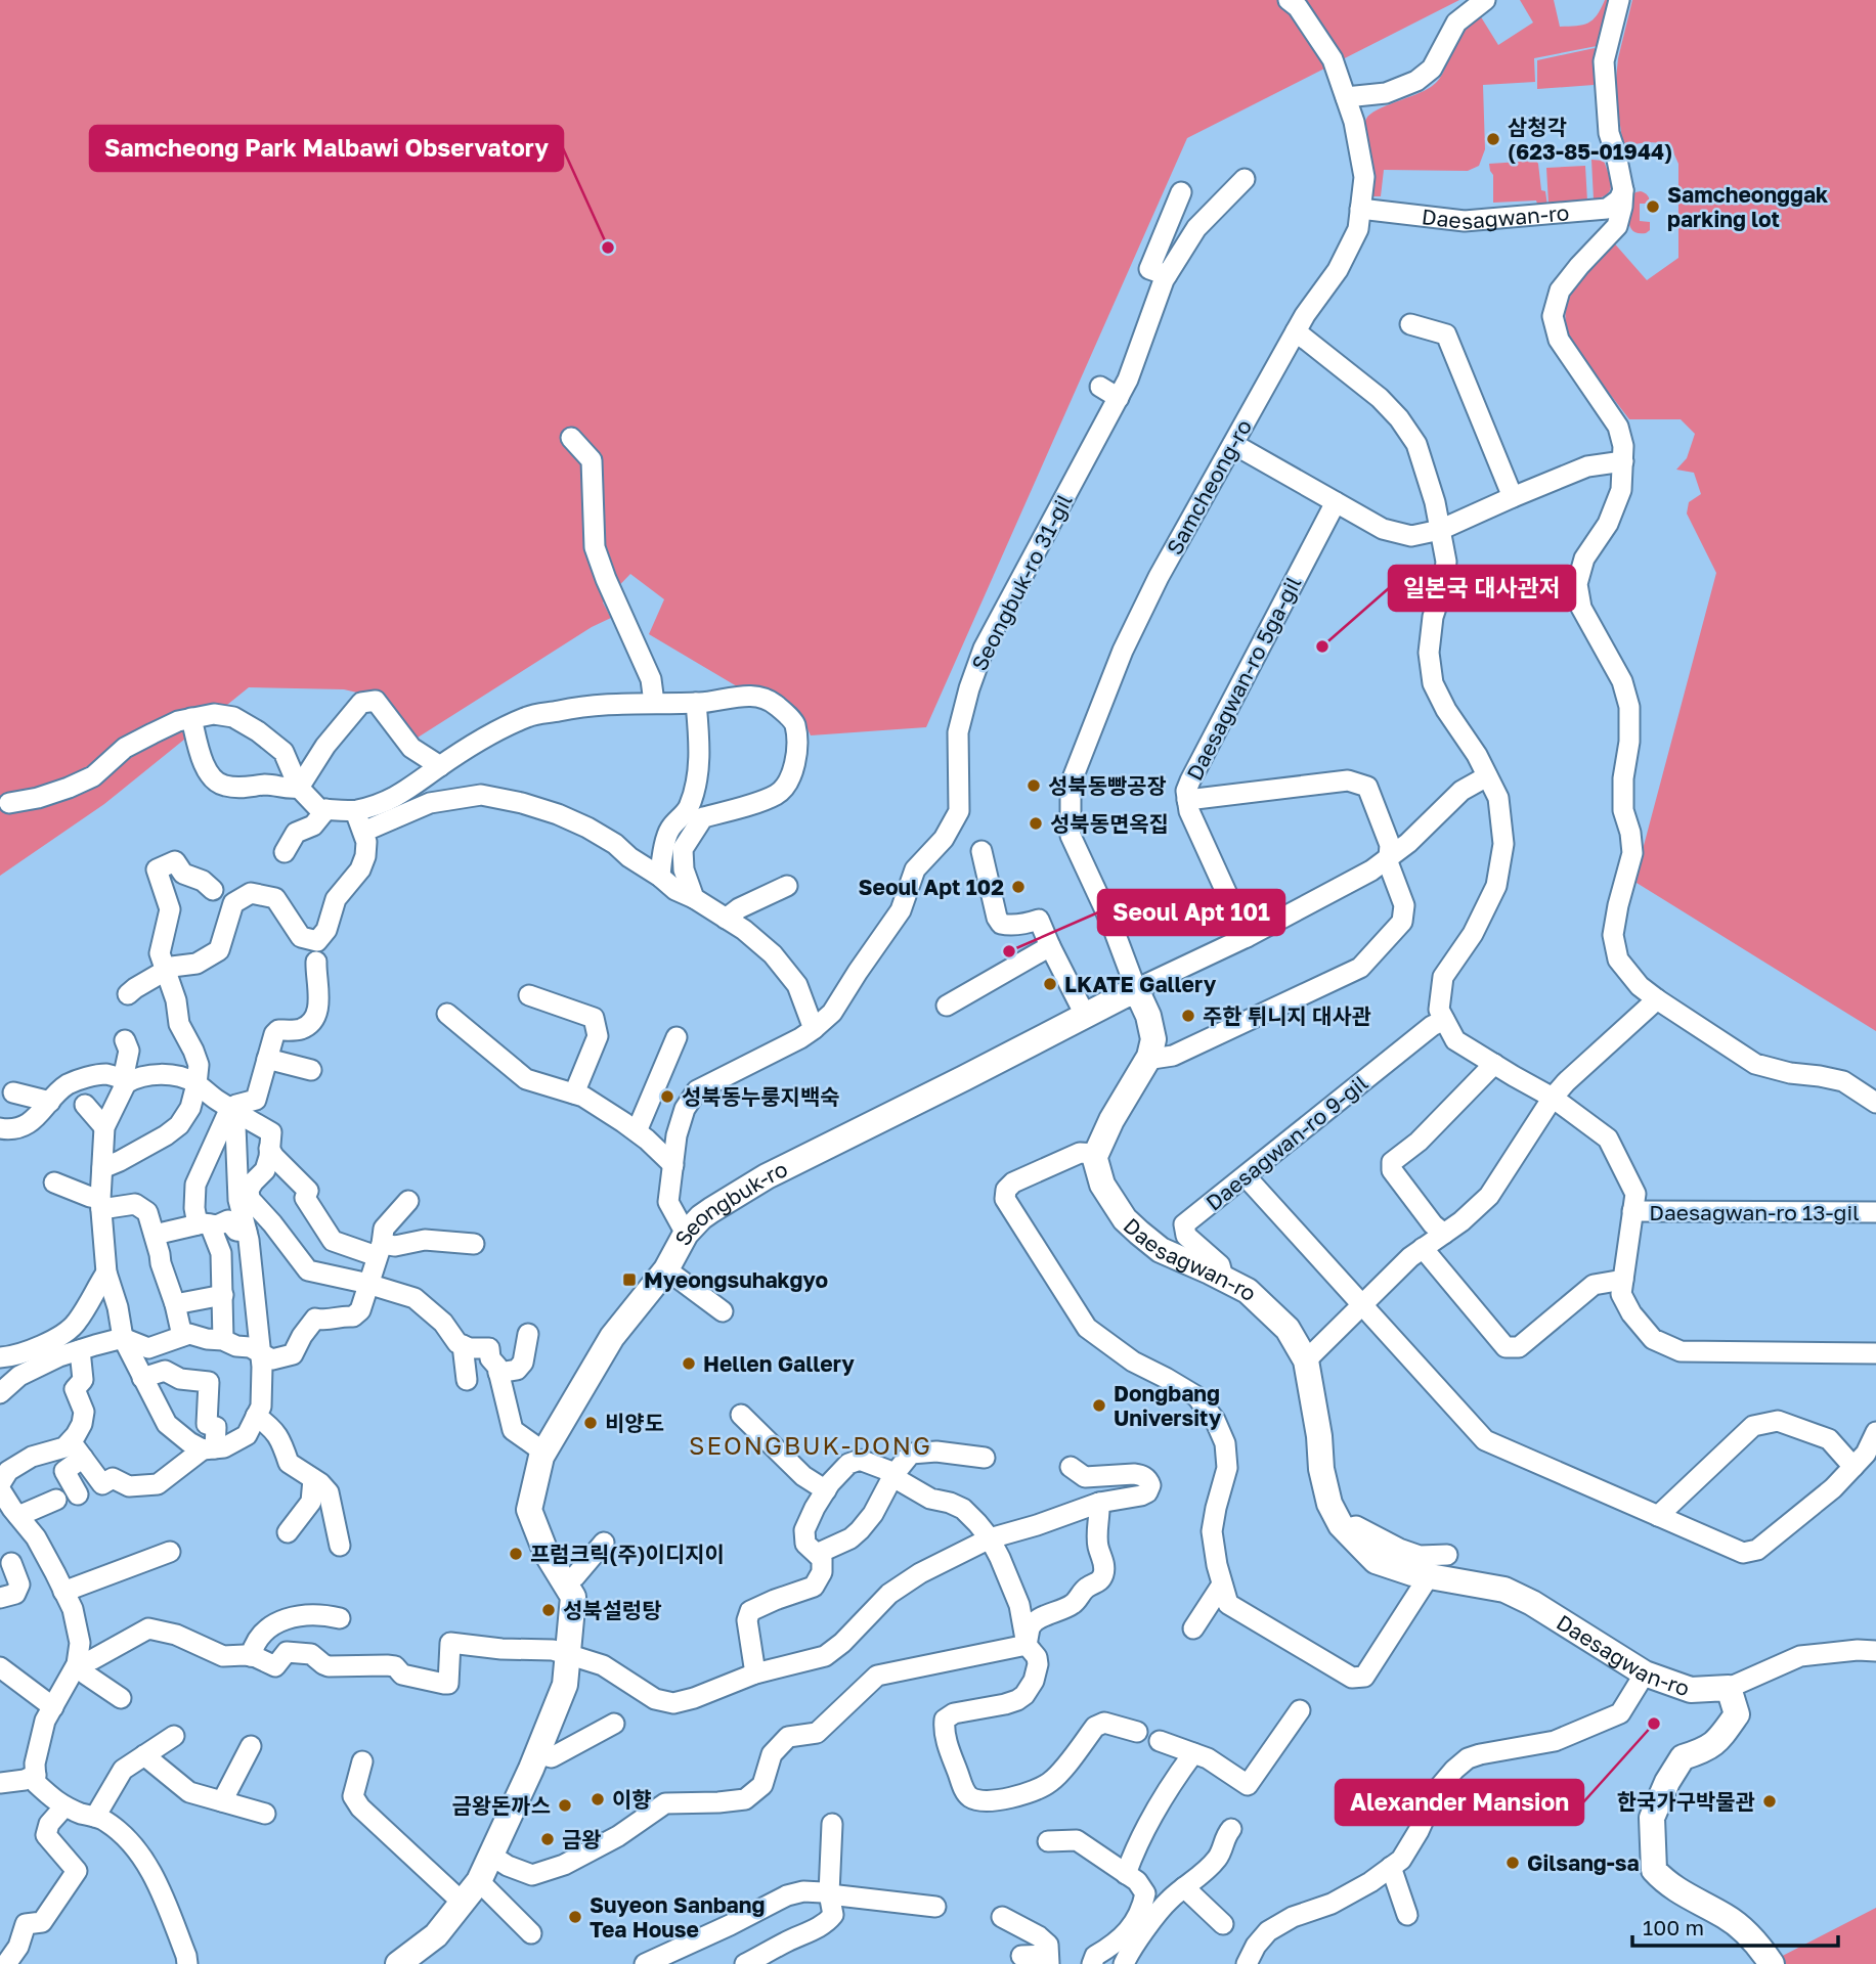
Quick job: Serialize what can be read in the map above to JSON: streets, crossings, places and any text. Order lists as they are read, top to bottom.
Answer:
{
  "streets": {
    "main road": ["Daesagwan-ro", "Seongbuk-ro"],
    "street": [
      "Samcheong-ro",
      "Seongbuk-ro 31-gil",
      "Daesagwan-ro 5ga-gil",
      "Daesagwan-ro 9-gil",
      "Daesagwan-ro 13-gil"
    ]
  },
  "crossings": [
    ["Daesagwan-ro", "Samcheong-ro"],
    ["Daesagwan-ro", "Daesagwan-ro 9-gil"],
    ["Samcheong-ro", "Seongbuk-ro"],
    ["Seongbuk-ro 31-gil", "Seongbuk-ro"]
  ],
  "districts": ["SEONGBUK-DONG"],
  "places": {
    "other": [
      "삼청각 (623-85-01944)",
      "Samcheonggak parking lot",
      "Samcheong Park Malbawi Observatory",
      "일본국 대사관저",
      "성북동빵공장",
      "성북동면옥집",
      "Seoul Apt 102",
      "Seoul Apt 101",
      "LKATE Gallery",
      "주한 튀니지 대사관",
      "성북동누룽지백숙",
      "Hellen Gallery",
      "Dongbang University",
      "비양도",
      "프럼크릭(주)이디지이",
      "성북설렁탕",
      "Alexander Mansion",
      "이향",
      "한국가구박물관",
      "금왕돈까스",
      "금왕",
      "Gilsang-sa",
      "Suyeon Sanbang Tea House"
    ],
    "transit": ["Myeongsuhakgyo"]
  },
  "scale_bar": "100 m"
}
